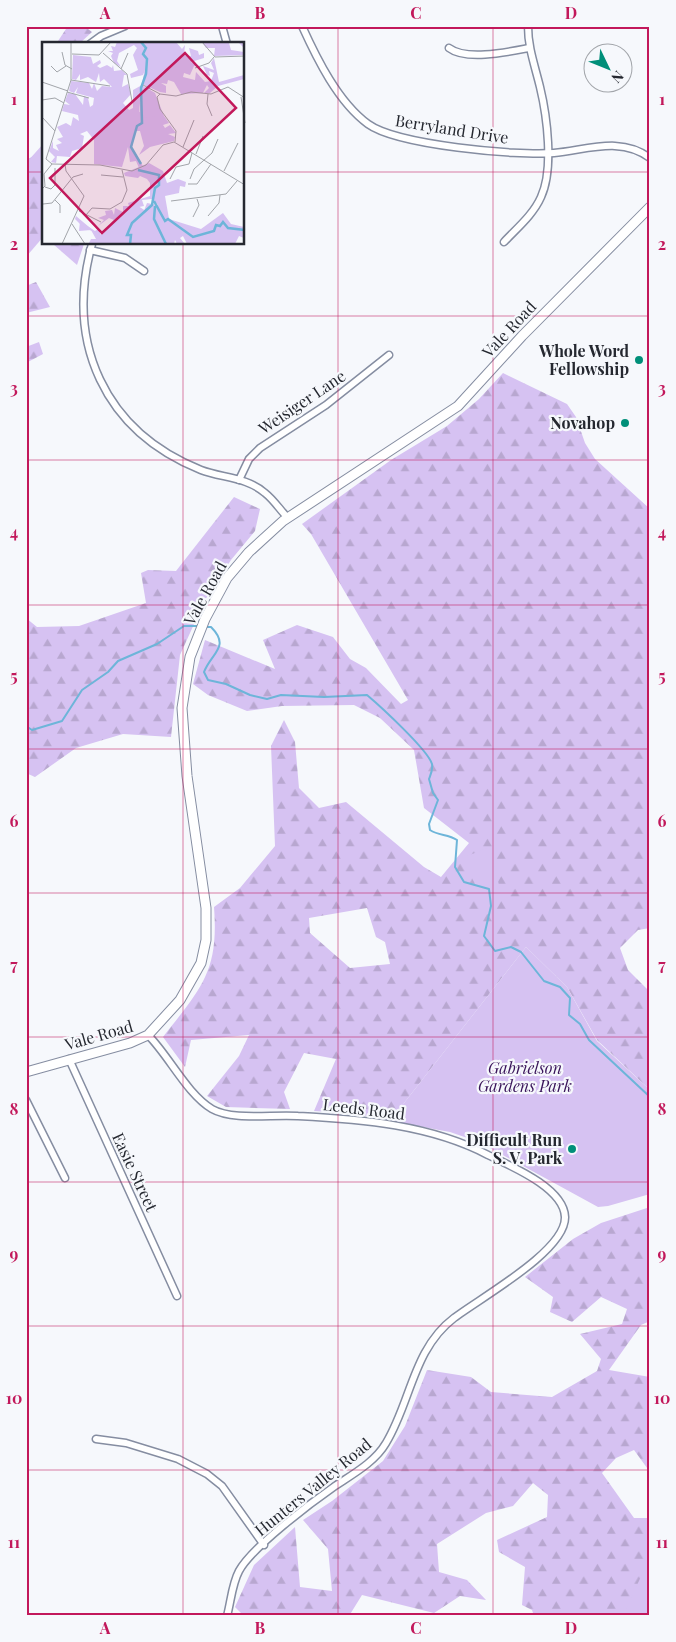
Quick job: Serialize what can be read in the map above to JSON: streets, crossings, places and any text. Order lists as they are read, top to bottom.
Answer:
{
  "streets": {
    "main road": ["Vale Road"],
    "street": [
      "Berryland Drive",
      "Weisiger Lane",
      "Leeds Road",
      "Easie Street",
      "Hunters Valley Road"
    ]
  },
  "crossings": [
    ["Vale Road", "Leeds Road"],
    ["Vale Road", "Easie Street"],
    ["Leeds Road", "Hunters Valley Road"]
  ],
  "parks": ["Gabrielson Gardens Park"],
  "places": ["Whole Word Fellowship", "Novahop", "Difficult Run S. V. Park"],
  "north": "bottom right",
  "grid": {
    "columns": [
      "A",
      "B",
      "C",
      "D"
    ],
    "rows": [
      "1",
      "2",
      "3",
      "4",
      "5",
      "6",
      "7",
      "8",
      "9",
      "10",
      "11"
    ]
  }
}
